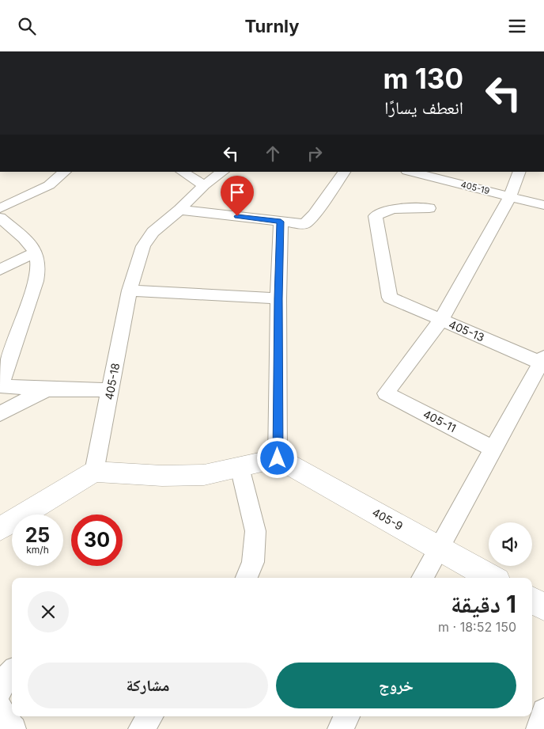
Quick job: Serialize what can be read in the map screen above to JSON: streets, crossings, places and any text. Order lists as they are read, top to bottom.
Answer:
{
  "streets": {
    "street": [
      "405-19",
      "405-13",
      "405-18",
      "405-11",
      "405-9"
    ]
  },
  "crossings": [
    ["405-13", "405-11"]
  ],
  "page": {
    "header": "Turnly",
    "turn": ["130 m", "انعطف يسارًا"],
    "speed": "25 km/h",
    "limit": "30",
    "heading": ["1 دقيقة", "150 m · 18:52"],
    "buttons": ["خروج", "مشاركة"]
  }
}
